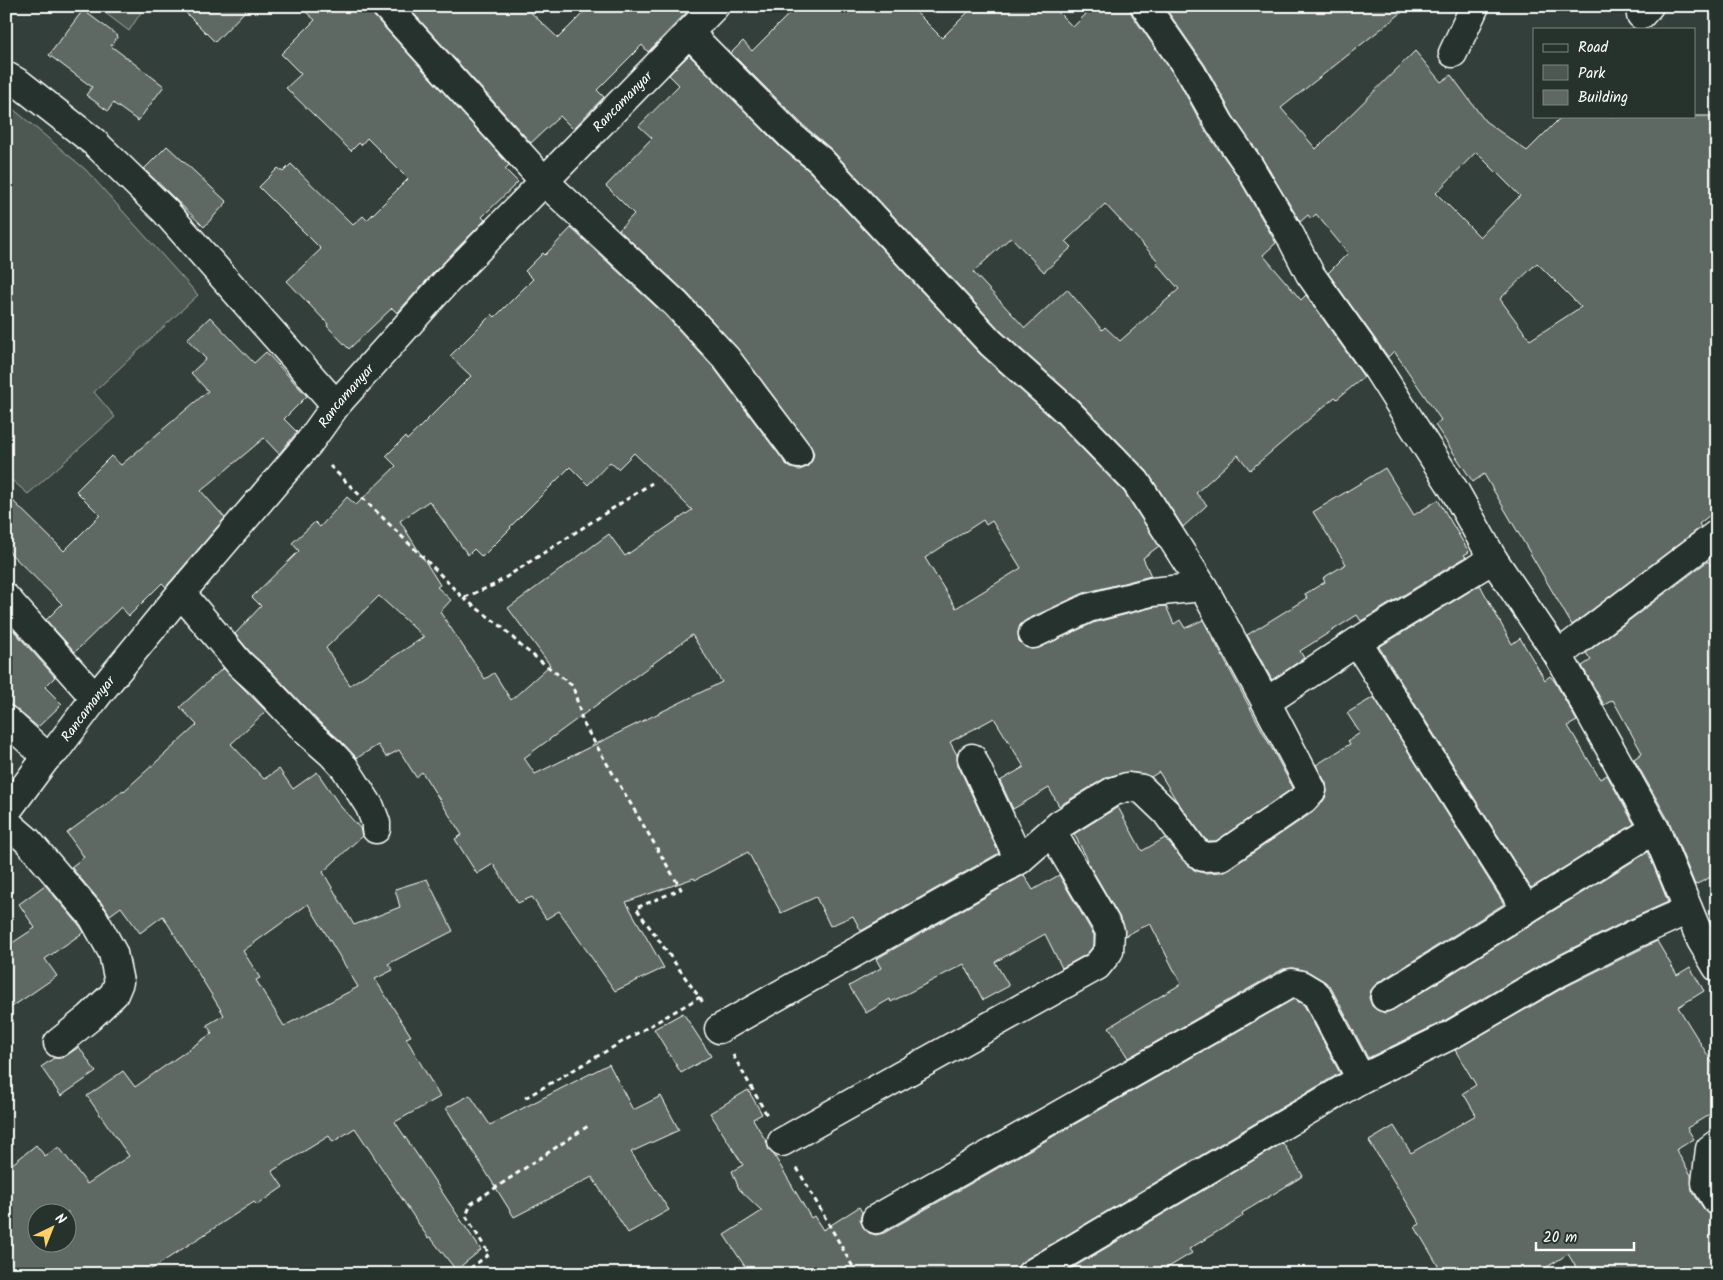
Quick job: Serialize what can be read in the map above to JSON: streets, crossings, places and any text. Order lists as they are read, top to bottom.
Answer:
{
  "streets": {
    "street": ["Rancamanyar"]
  },
  "legend": ["Road", "Park", "Building"],
  "scale_bar": "20 m",
  "north": "top right"
}
